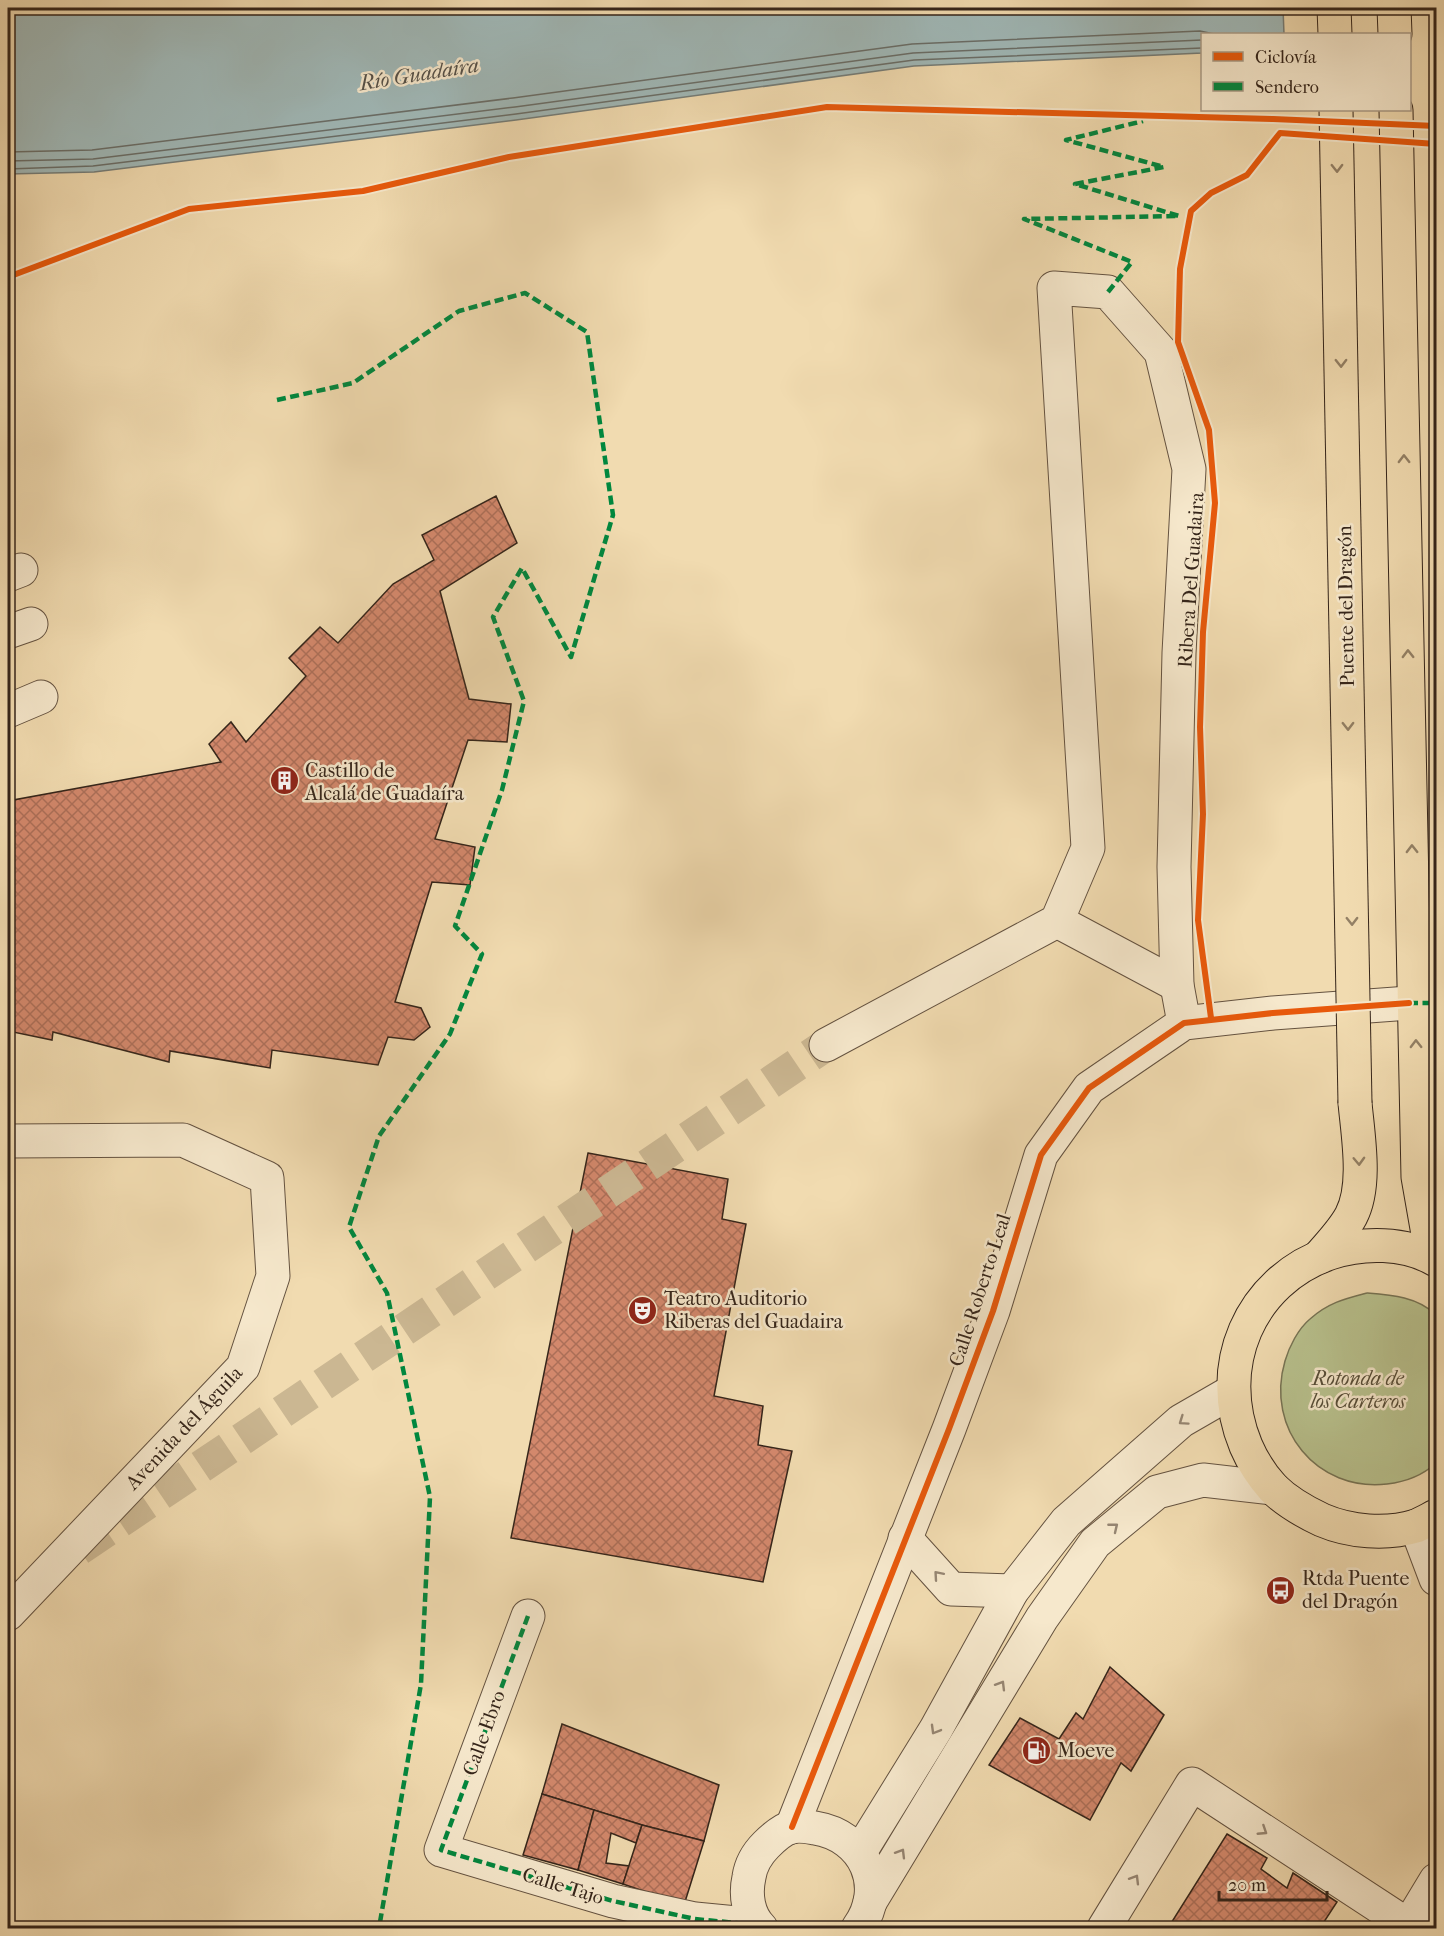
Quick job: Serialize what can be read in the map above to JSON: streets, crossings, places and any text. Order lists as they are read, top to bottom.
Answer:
{
  "streets": {
    "main road": ["Puente del Dragón"],
    "street": [
      "Calle Roberto Leal",
      "Avenida del Águila",
      "Calle Ebro",
      "Calle Tajo"
    ],
    "cycle path": ["Ribera Del Guadaira"]
  },
  "crossings": [
    ["Calle Ebro", "Calle Tajo"]
  ],
  "water": ["Río Guadaíra"],
  "parks": ["Rotonda de los Carteros"],
  "places": {
    "building": ["Castillo de Alcalá de Guadaíra"],
    "theatre": ["Teatro Auditorio Riberas del Guadaira"],
    "bus stop": ["Rtda Puente del Dragón"],
    "fuel station": ["Moeve"]
  },
  "legend": ["Ciclovía", "Sendero"],
  "scale_bar": "20 m"
}
